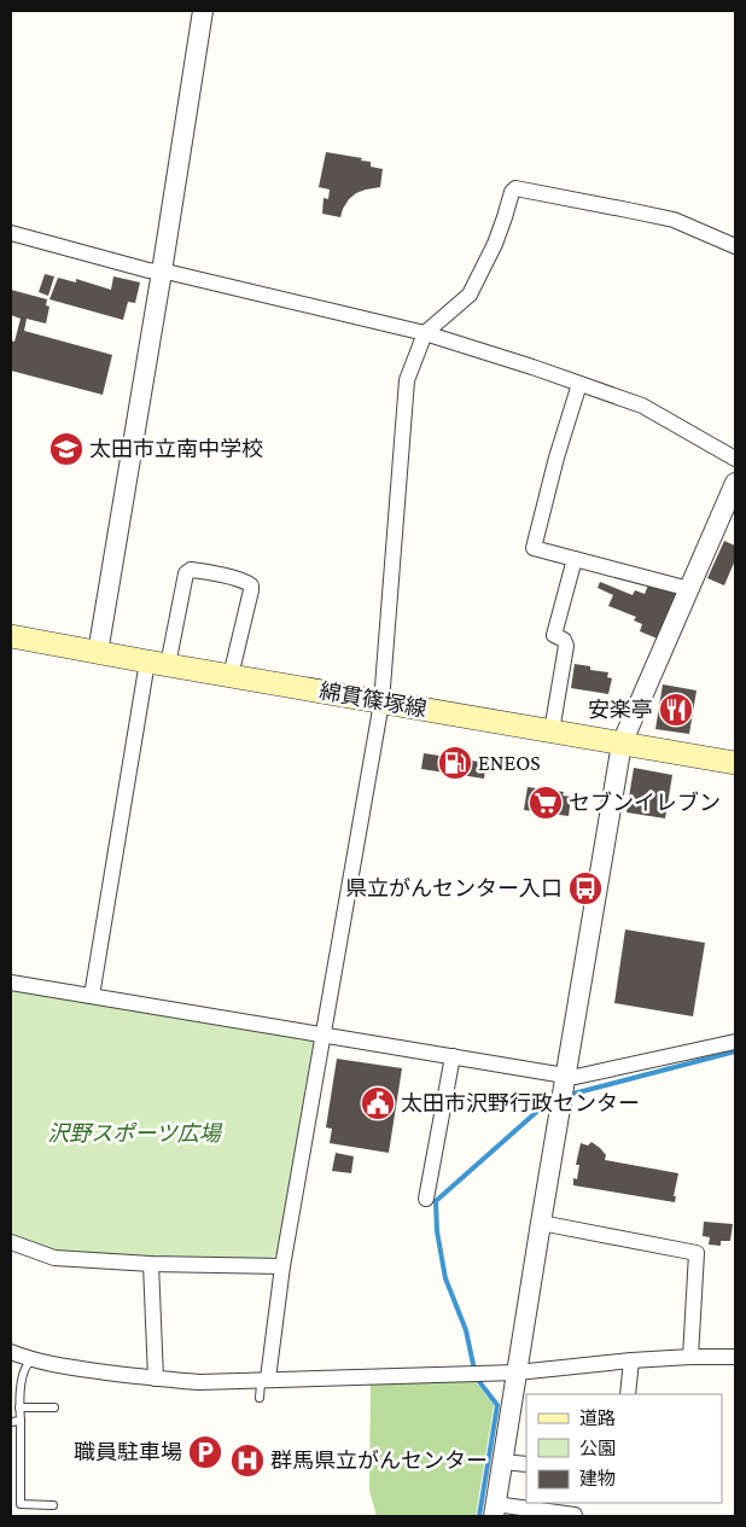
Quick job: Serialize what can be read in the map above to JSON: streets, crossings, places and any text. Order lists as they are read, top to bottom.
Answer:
{
  "streets": {
    "main road": ["綿貫篠塚線"]
  },
  "parks": ["沢野スポーツ広場"],
  "places": {
    "school or university": ["太田市立南中学校"],
    "restaurant": ["安楽亭"],
    "fuel station": ["ENEOS"],
    "supermarket": ["セブンイレブン"],
    "bus stop": ["県立がんセンター入口"],
    "public building": ["太田市沢野行政センター"],
    "parking": ["職員駐車場"],
    "hospital": ["群馬県立がんセンター"]
  },
  "legend": ["道路", "公園", "建物"]
}
